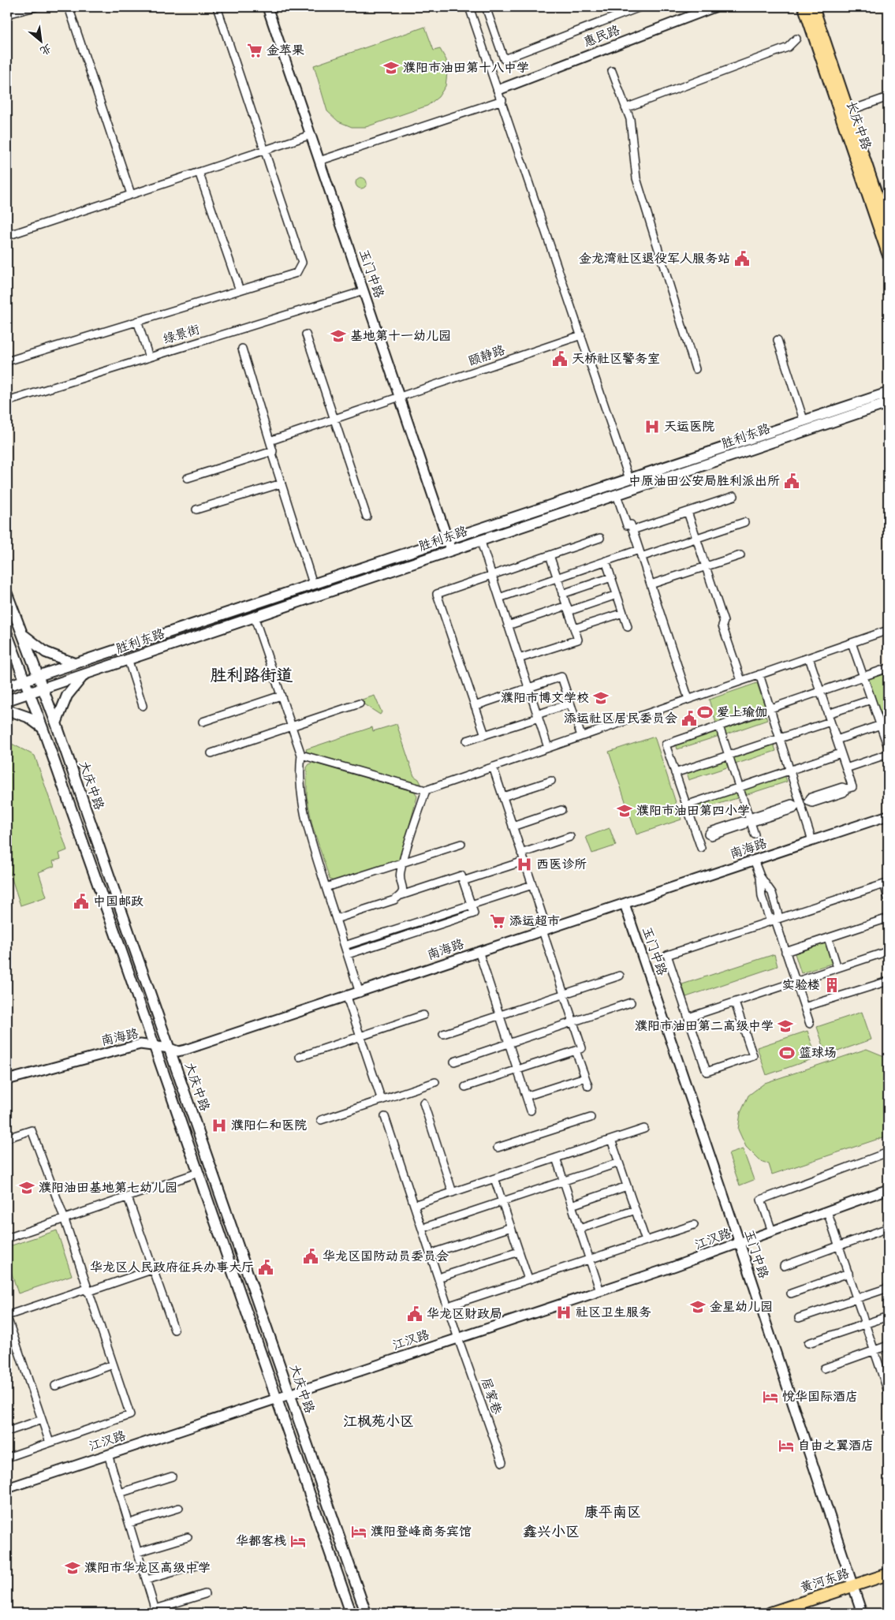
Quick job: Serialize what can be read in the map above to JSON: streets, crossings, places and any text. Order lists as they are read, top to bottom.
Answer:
{
  "streets": {
    "main road": [
      "长庆中路",
      "胜利东路",
      "大庆中路",
      "黄河东路"
    ],
    "street": [
      "惠民路",
      "玉门中路",
      "绿景街",
      "颐静路",
      "南海路",
      "江汉路",
      "居家巷"
    ]
  },
  "crossings": [
    ["玉门中路", "绿景街"],
    ["玉门中路", "颐静路"],
    ["玉门中路", "胜利东路"],
    ["玉门中路", "南海路"],
    ["玉门中路", "江汉路"],
    ["玉门中路", "黄河东路"],
    ["胜利东路", "大庆中路"],
    ["大庆中路", "南海路"],
    ["大庆中路", "江汉路"],
    ["江汉路", "居家巷"]
  ],
  "districts": [
    "胜利路街道",
    "江枫苑小区",
    "康平南区",
    "鑫兴小区"
  ],
  "places": {
    "supermarket": ["金苹果", "添运超市"],
    "school or university": [
      "濮阳市油田第十八中学",
      "基地第十一幼儿园",
      "濮阳市博文学校",
      "濮阳市油田第四小学",
      "濮阳市油田第二高级中学",
      "濮阳油田基地第七幼儿园",
      "金星幼儿园",
      "濮阳市华龙区高级中学"
    ],
    "public building": [
      "金龙湾社区退役军人服务站",
      "天桥社区警务室",
      "中原油田公安局胜利派出所",
      "添运社区居民委员会",
      "中国邮政",
      "华龙区国防动员委员会",
      "华龙区人民政府征兵办事大厅",
      "华龙区财政局"
    ],
    "hospital": [
      "天运医院",
      "西医诊所",
      "濮阳仁和医院",
      "社区卫生服务"
    ],
    "sports": ["爱上瑜伽", "篮球场"],
    "building": ["实验楼"],
    "hotel": [
      "悦华国际酒店",
      "自由之翼酒店",
      "濮阳登峰商务宾馆",
      "华都客栈"
    ]
  },
  "north": "bottom right"
}
